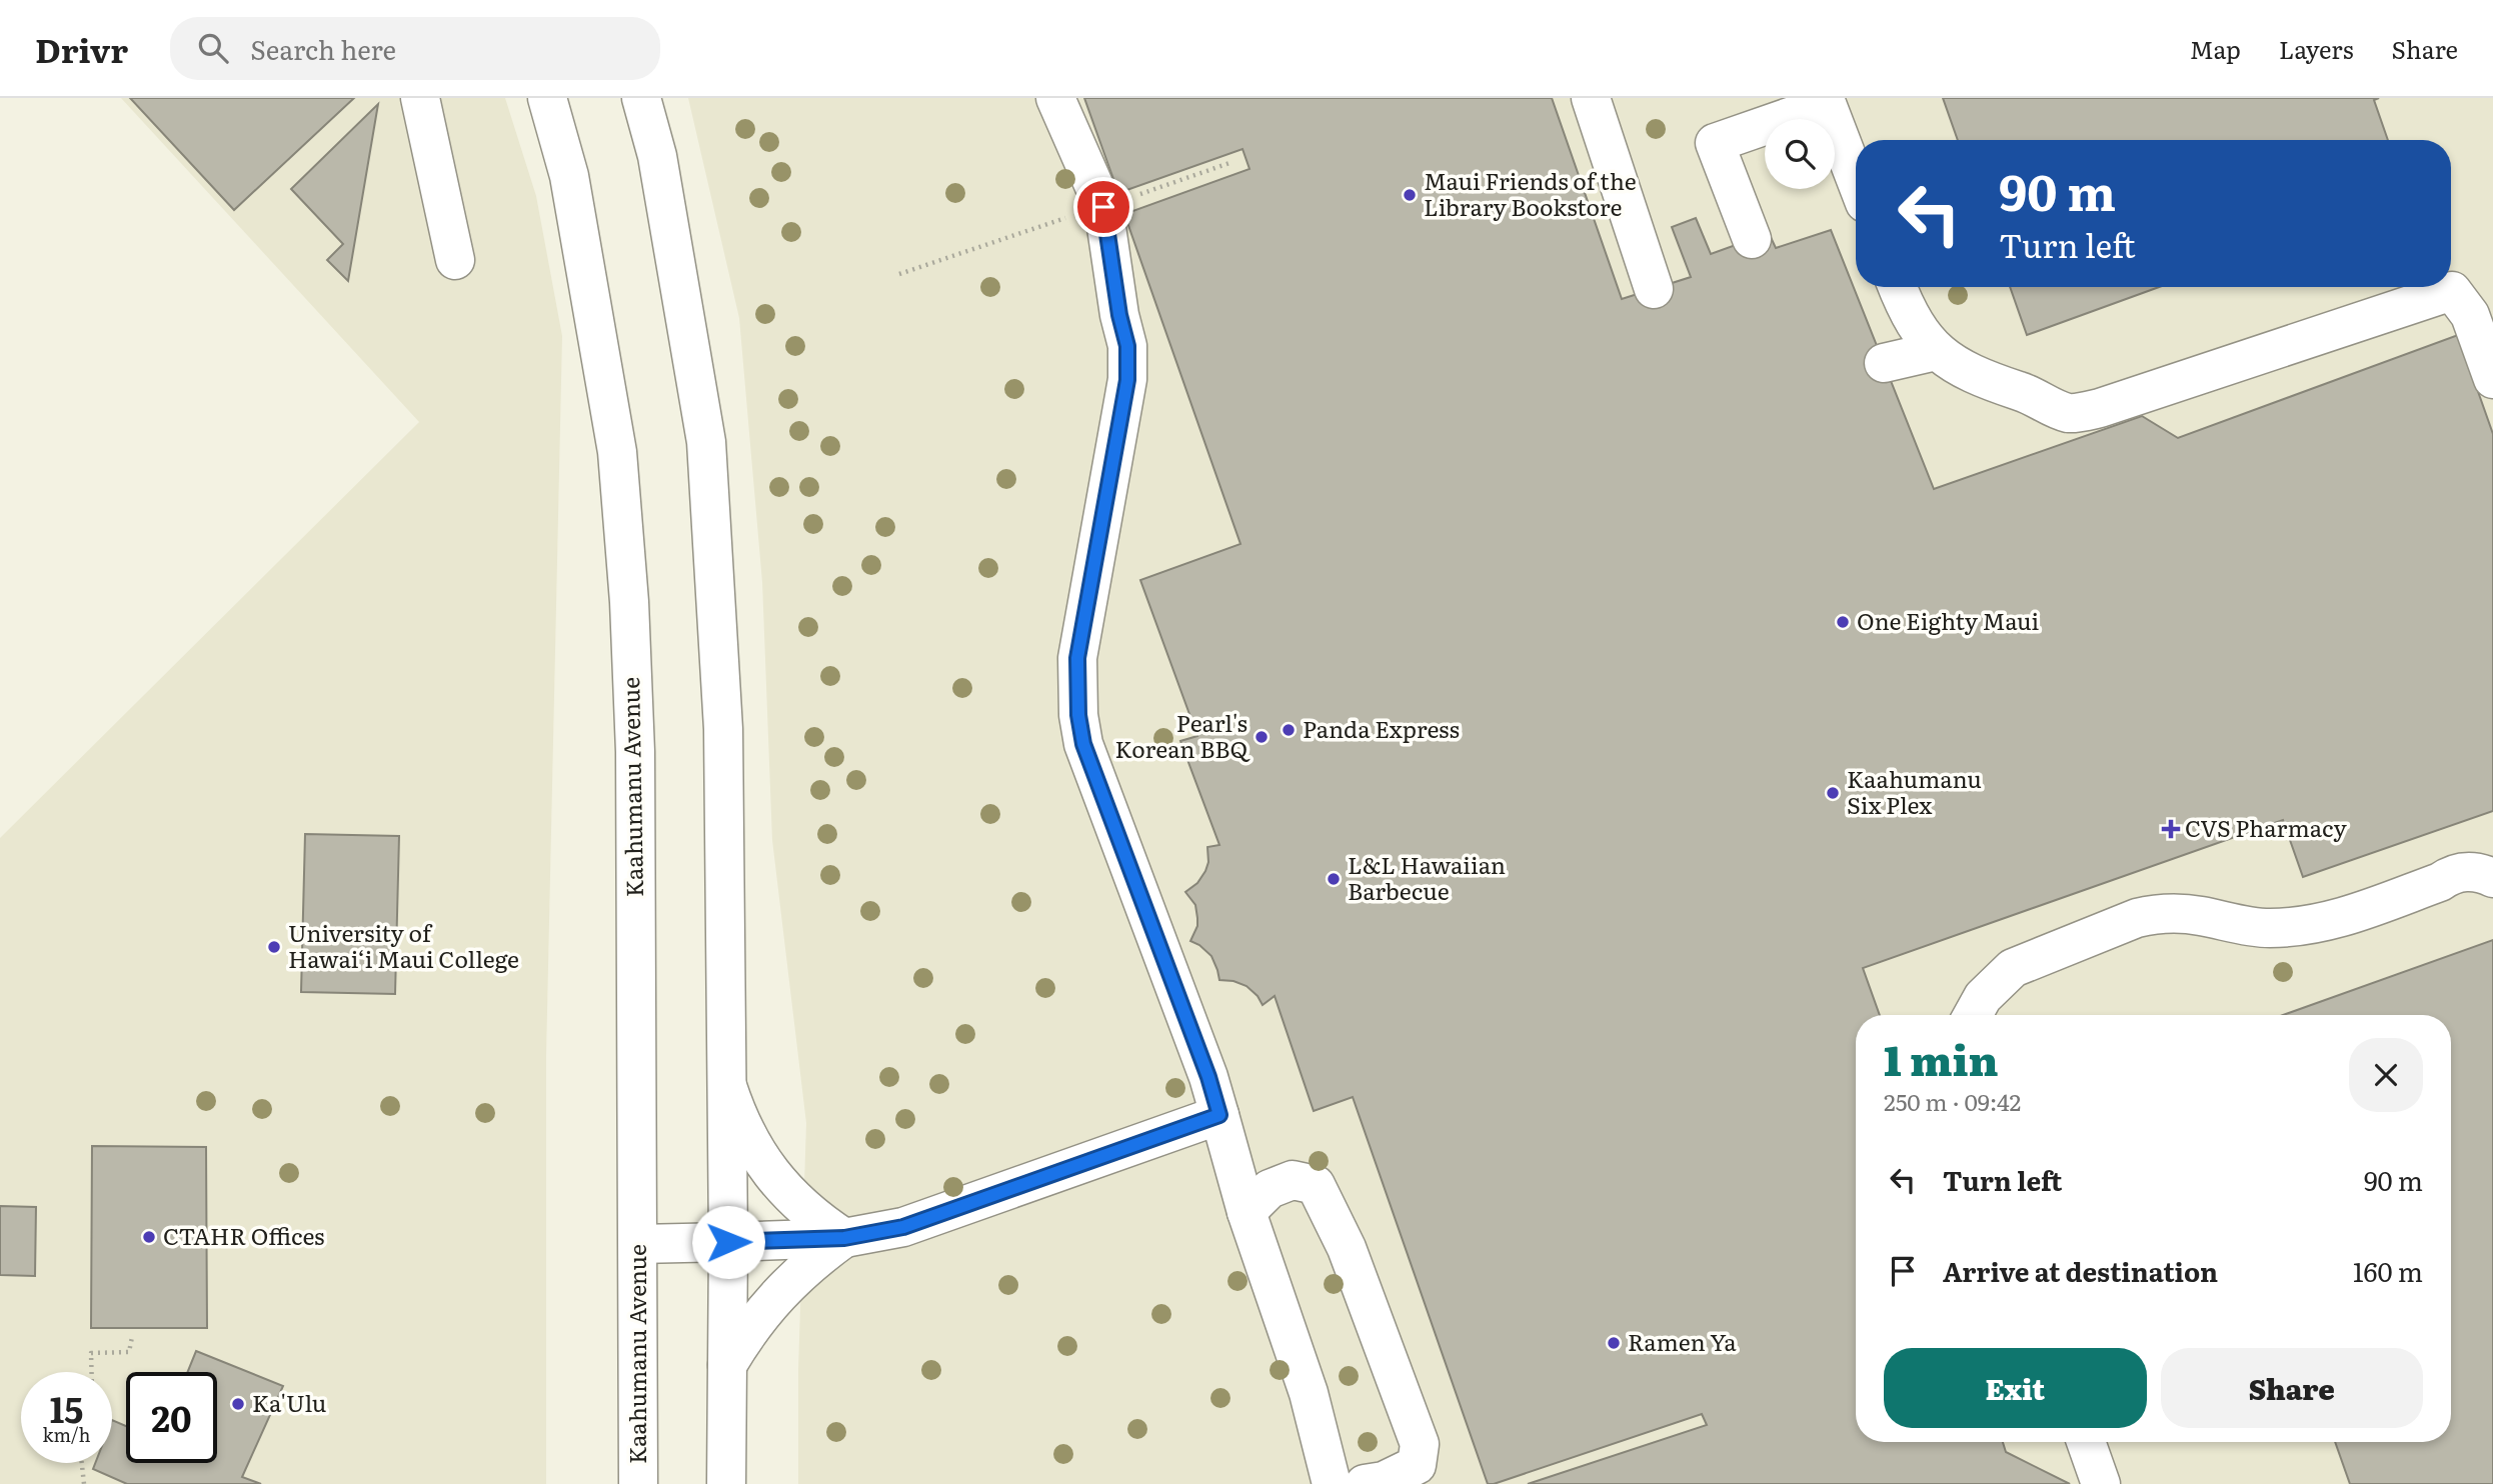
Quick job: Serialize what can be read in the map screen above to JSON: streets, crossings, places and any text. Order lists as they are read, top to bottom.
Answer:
{
  "streets": {
    "main road": ["Kaahumanu Avenue"]
  },
  "places": {
    "other": [
      "Maui Friends of the Library Bookstore",
      "One Eighty Maui",
      "Panda Express",
      "Pearl's Korean BBQ",
      "Kaahumanu Six Plex",
      "L&L Hawaiian Barbecue",
      "University of Hawai‘i Maui College",
      "CTAHR Offices",
      "Ramen Ya",
      "Ka'Ulu"
    ],
    "health": ["CVS Pharmacy"]
  },
  "page": {
    "header": "Drivr",
    "search": "Search here",
    "nav": ["Map", "Layers", "Share"],
    "turn": ["90 m", "Turn left"],
    "heading": ["1 min", "250 m · 09:42"],
    "list": [
      {
        "name": "Turn left",
        "value": "90 m"
      },
      {
        "name": "Arrive at destination",
        "value": "160 m"
      }
    ],
    "buttons": ["Exit", "Share"],
    "speed": "15 km/h",
    "limit": "20"
  }
}
